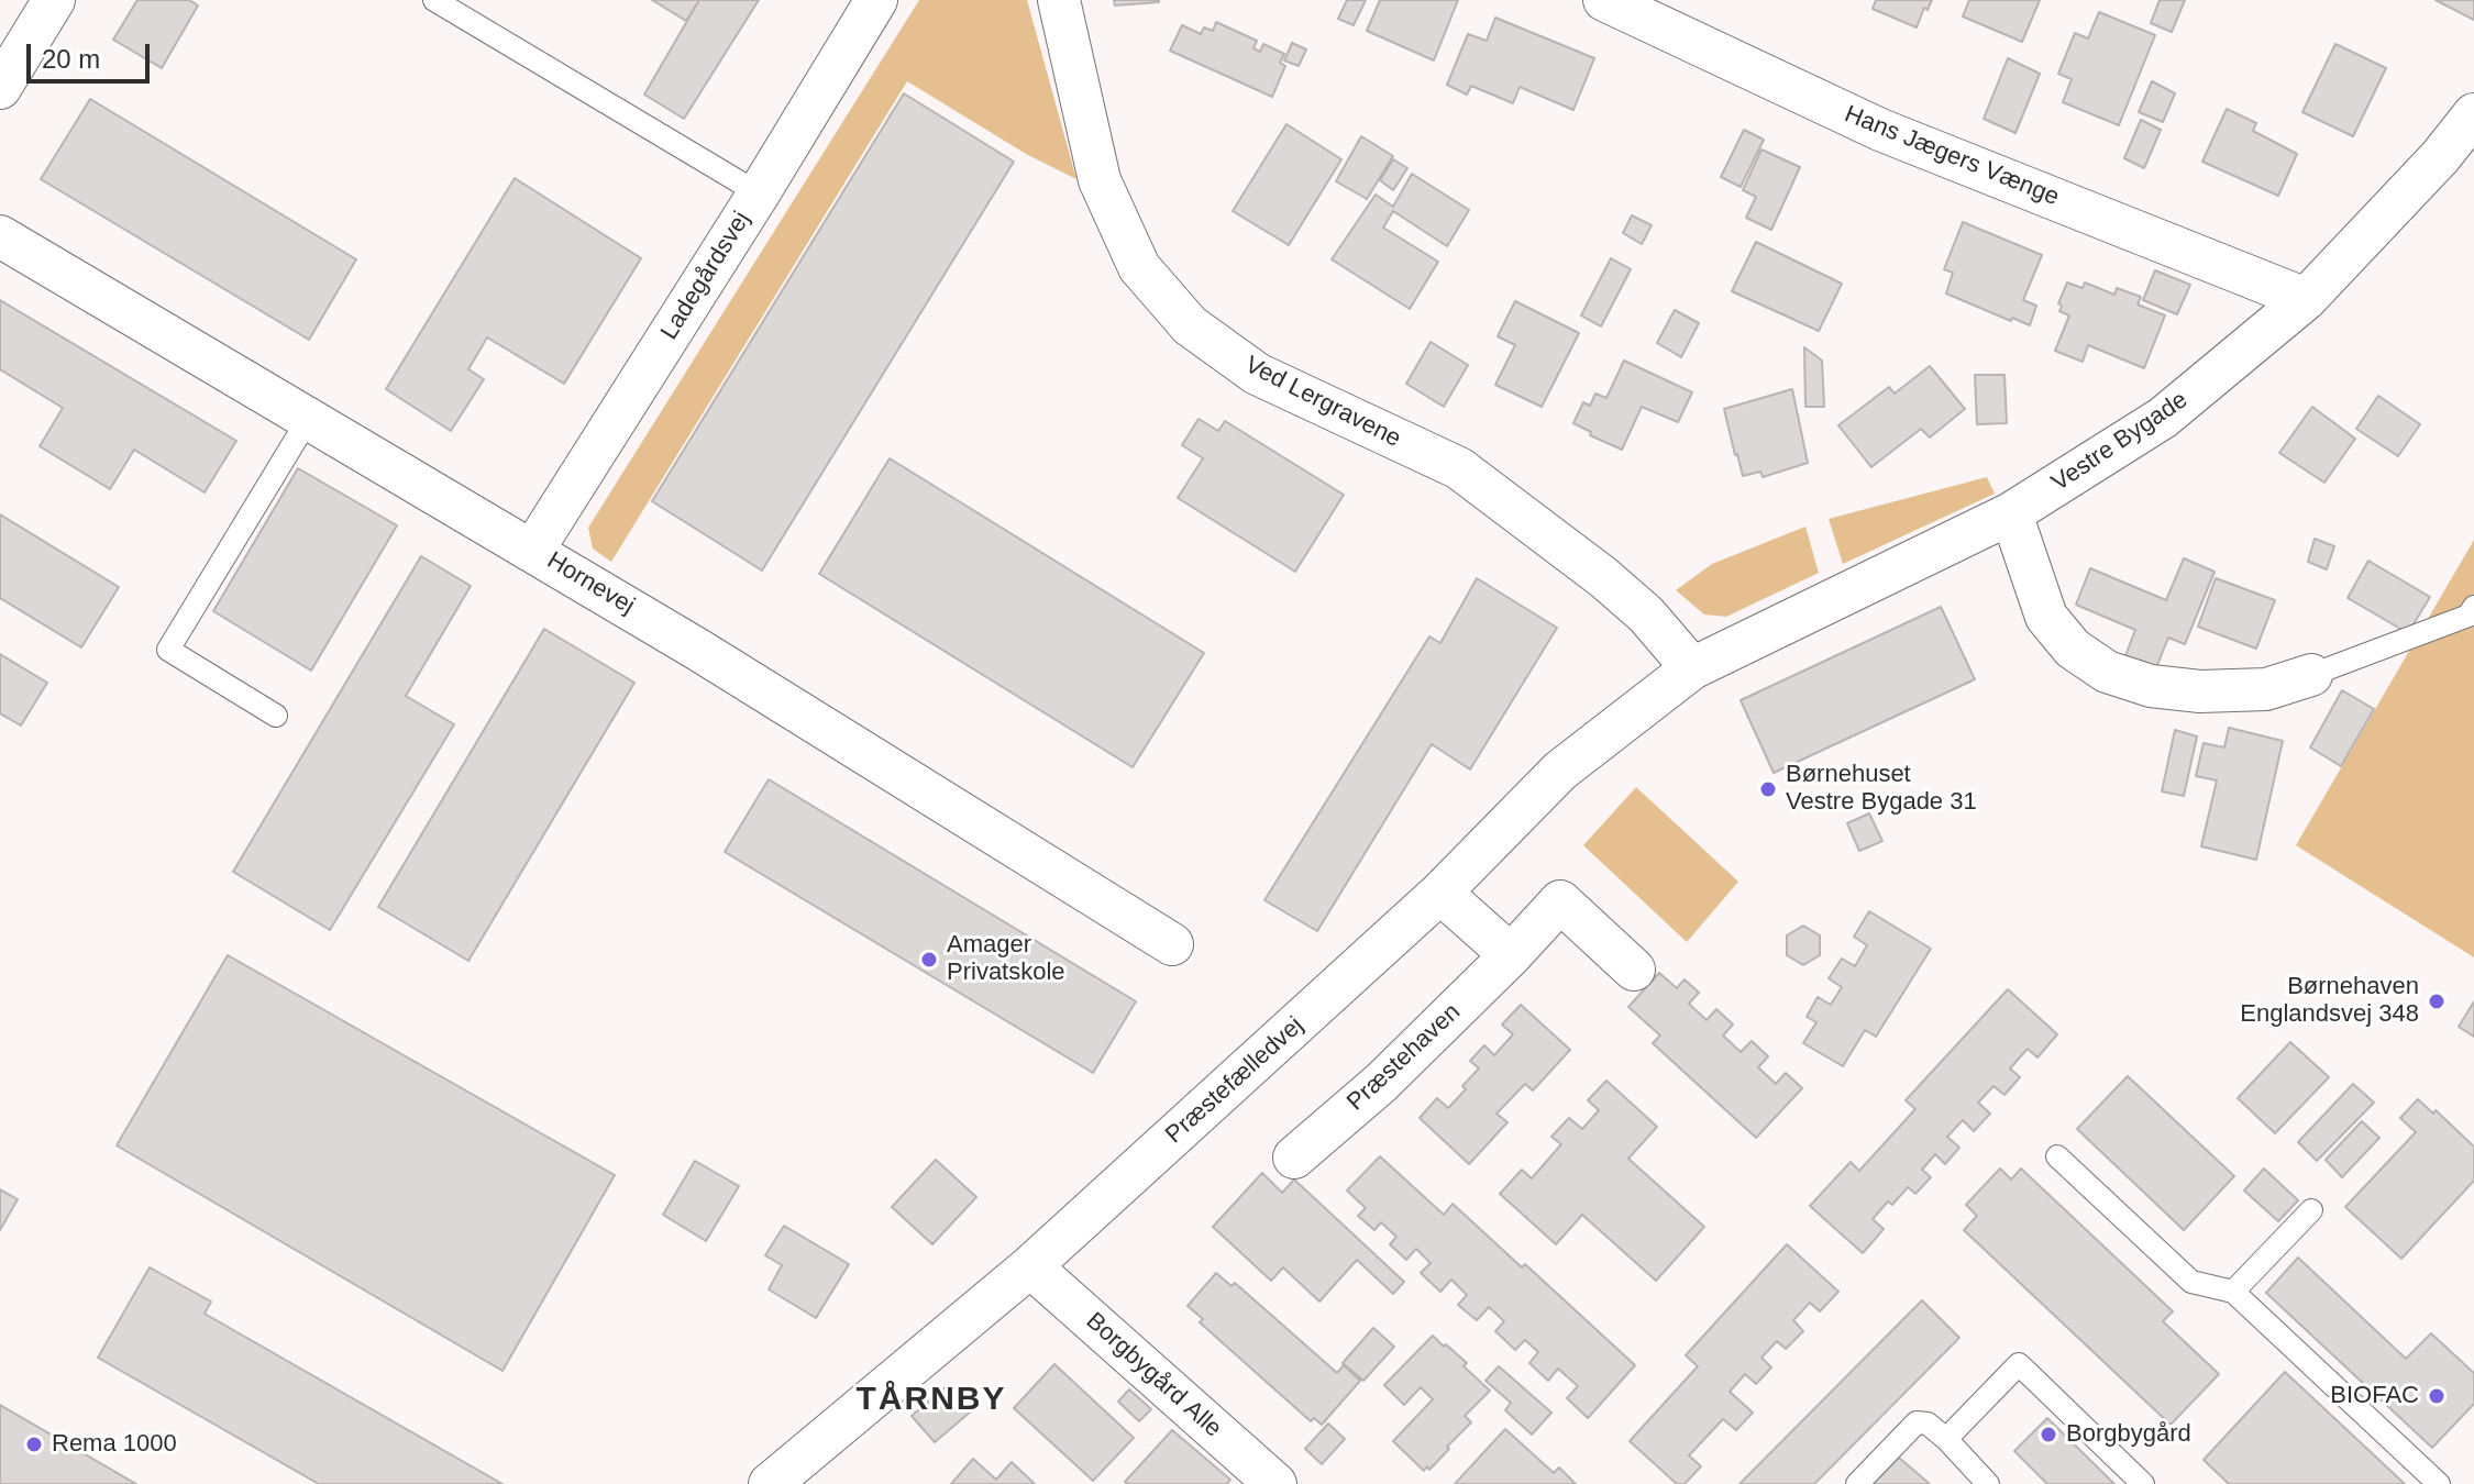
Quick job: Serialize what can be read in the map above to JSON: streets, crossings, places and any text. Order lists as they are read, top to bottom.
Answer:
{
  "streets": {
    "street": [
      "Hans Jægers Vænge",
      "Ladegårdsvej",
      "Ved Lergravene",
      "Vestre Bygade",
      "Hornevej",
      "Præstehaven",
      "Præstefælledvej",
      "Borgbygård Alle"
    ]
  },
  "crossings": [
    ["Hans Jægers Vænge", "Vestre Bygade"],
    ["Ladegårdsvej", "Hornevej"],
    ["Ved Lergravene", "Vestre Bygade"],
    ["Ved Lergravene", "Præstefælledvej"],
    ["Vestre Bygade", "Præstefælledvej"],
    ["Præstefælledvej", "Borgbygård Alle"]
  ],
  "districts": ["TÅRNBY"],
  "places": [
    "Børnehuset Vestre Bygade 31",
    "Amager Privatskole",
    "Børnehaven Englandsvej 348",
    "BIOFAC",
    "Borgbygård",
    "Rema 1000"
  ],
  "scale_bar": "20 m"
}
